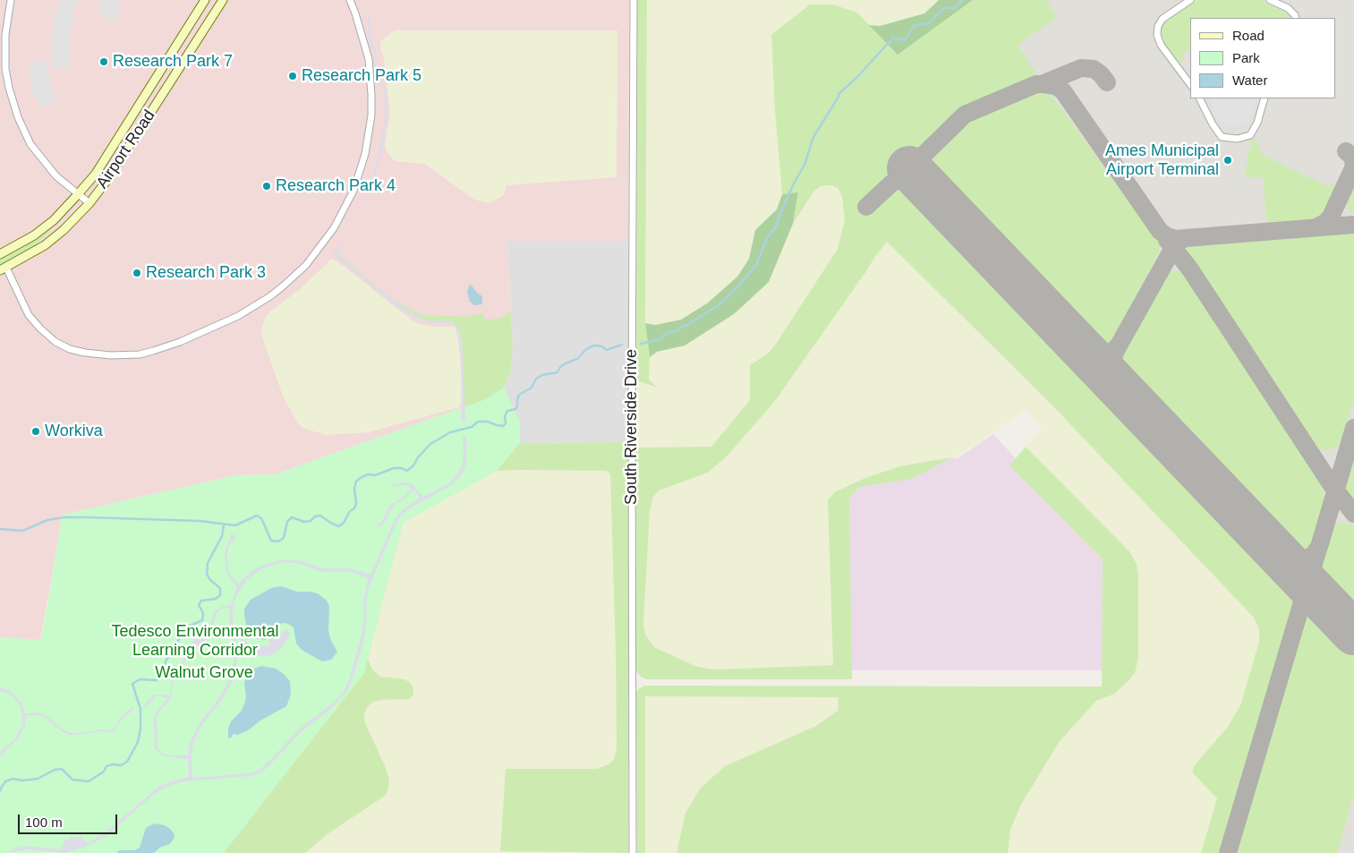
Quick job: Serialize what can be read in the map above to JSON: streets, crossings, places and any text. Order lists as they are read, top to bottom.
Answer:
{
  "streets": {
    "main road": ["Airport Road"],
    "street": ["South Riverside Drive"]
  },
  "parks": ["Tedesco Environmental Learning Corridor", "Walnut Grove"],
  "places": [
    "Research Park 7",
    "Research Park 5",
    "Ames Municipal Airport Terminal",
    "Research Park 4",
    "Research Park 3",
    "Workiva"
  ],
  "legend": ["Road", "Park", "Water"],
  "scale_bar": "100 m"
}
